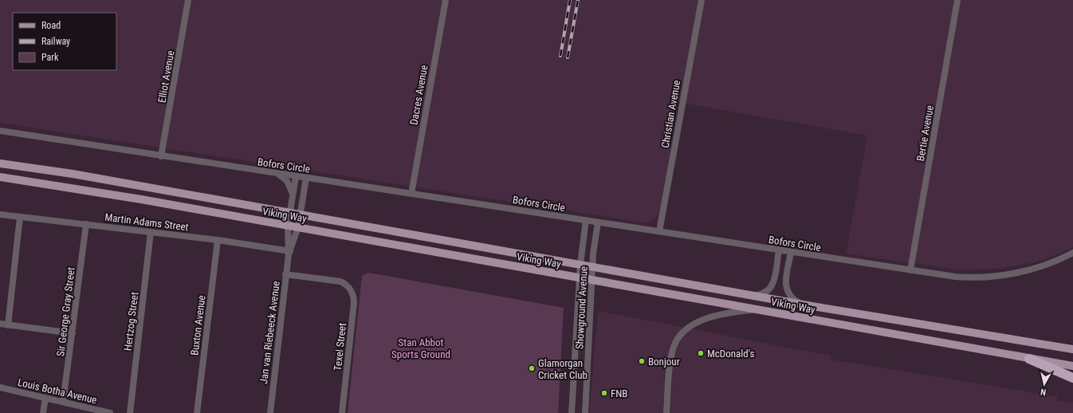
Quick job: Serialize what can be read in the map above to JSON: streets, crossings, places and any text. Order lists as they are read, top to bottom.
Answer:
{
  "streets": {
    "main road": ["Viking Way"],
    "street": [
      "Elliot Avenue",
      "Dacres Avenue",
      "Christian Avenue",
      "Bertie Avenue",
      "Bofors Circle",
      "Martin Adams Street",
      "Showground Avenue",
      "Sir George Gray Street",
      "Hertzog Street",
      "Buxton Avenue",
      "Jan van Riebeeck Avenue",
      "Texel Street",
      "Louis Botha Avenue"
    ]
  },
  "crossings": [
    ["Elliot Avenue", "Bofors Circle"],
    ["Dacres Avenue", "Bofors Circle"],
    ["Christian Avenue", "Bofors Circle"],
    ["Bertie Avenue", "Bofors Circle"],
    ["Bofors Circle", "Showground Avenue"],
    ["Bofors Circle", "Jan van Riebeeck Avenue"],
    ["Viking Way", "Showground Avenue"],
    ["Viking Way", "Jan van Riebeeck Avenue"],
    ["Martin Adams Street", "Sir George Gray Street"],
    ["Martin Adams Street", "Hertzog Street"],
    ["Martin Adams Street", "Buxton Avenue"],
    ["Martin Adams Street", "Jan van Riebeeck Avenue"],
    ["Sir George Gray Street", "Louis Botha Avenue"],
    ["Jan van Riebeeck Avenue", "Texel Street"]
  ],
  "parks": ["Stan Abbot Sports Ground"],
  "places": [
    "McDonald's",
    "Bonjour",
    "Glamorgan Cricket Club",
    "FNB"
  ],
  "legend": ["Road", "Railway", "Park"],
  "north": "bottom"
}
